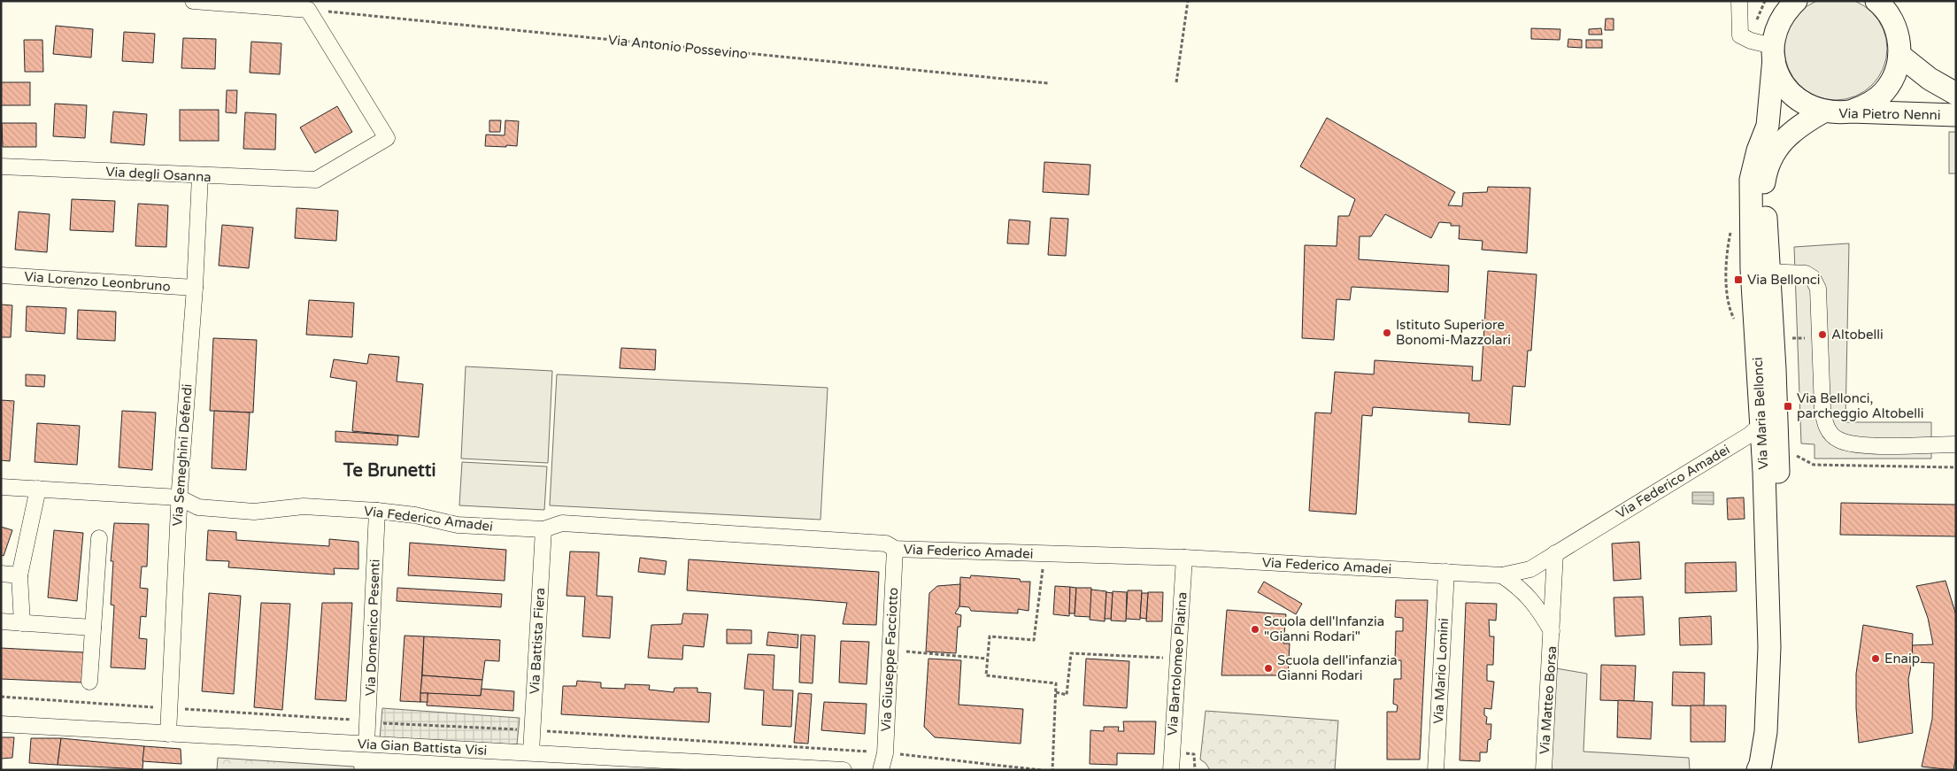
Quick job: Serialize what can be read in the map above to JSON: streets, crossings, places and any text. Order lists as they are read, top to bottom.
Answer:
{
  "streets": {
    "street": [
      "Via Pietro Nenni",
      "Via degli Osanna",
      "Via Lorenzo Leonbruno",
      "Via Maria Bellonci",
      "Via Semeghini Defendi",
      "Via Federico Amadei",
      "Via Domenico Pesenti",
      "Via Battista Fiera",
      "Via Giuseppe Facciotto",
      "Via Bartolomeo Platina",
      "Via Mario Lomini",
      "Via Matteo Borsa",
      "Via Gian Battista Visi"
    ],
    "path": ["Via Antonio Possevino"]
  },
  "crossings": [
    ["Via Antonio Possevino", "Via degli Osanna"],
    ["Via Pietro Nenni", "Via Maria Bellonci"],
    ["Via degli Osanna", "Via Semeghini Defendi"],
    ["Via Lorenzo Leonbruno", "Via Semeghini Defendi"],
    ["Via Maria Bellonci", "Via Federico Amadei"],
    ["Via Semeghini Defendi", "Via Federico Amadei"],
    ["Via Semeghini Defendi", "Via Gian Battista Visi"],
    ["Via Federico Amadei", "Via Domenico Pesenti"],
    ["Via Federico Amadei", "Via Battista Fiera"],
    ["Via Federico Amadei", "Via Giuseppe Facciotto"],
    ["Via Federico Amadei", "Via Bartolomeo Platina"],
    ["Via Federico Amadei", "Via Mario Lomini"],
    ["Via Federico Amadei", "Via Matteo Borsa"],
    ["Via Domenico Pesenti", "Via Gian Battista Visi"],
    ["Via Battista Fiera", "Via Gian Battista Visi"]
  ],
  "districts": ["Te Brunetti"],
  "places": {
    "transit": ["Via Bellonci", "Via Bellonci, parcheggio Altobelli"],
    "other": [
      "Istituto Superiore Bonomi-Mazzolari",
      "Altobelli",
      "Scuola dell'Infanzia \"Gianni Rodari\"",
      "Enaip",
      "Scuola dell'infanzia Gianni Rodari"
    ]
  }
}
